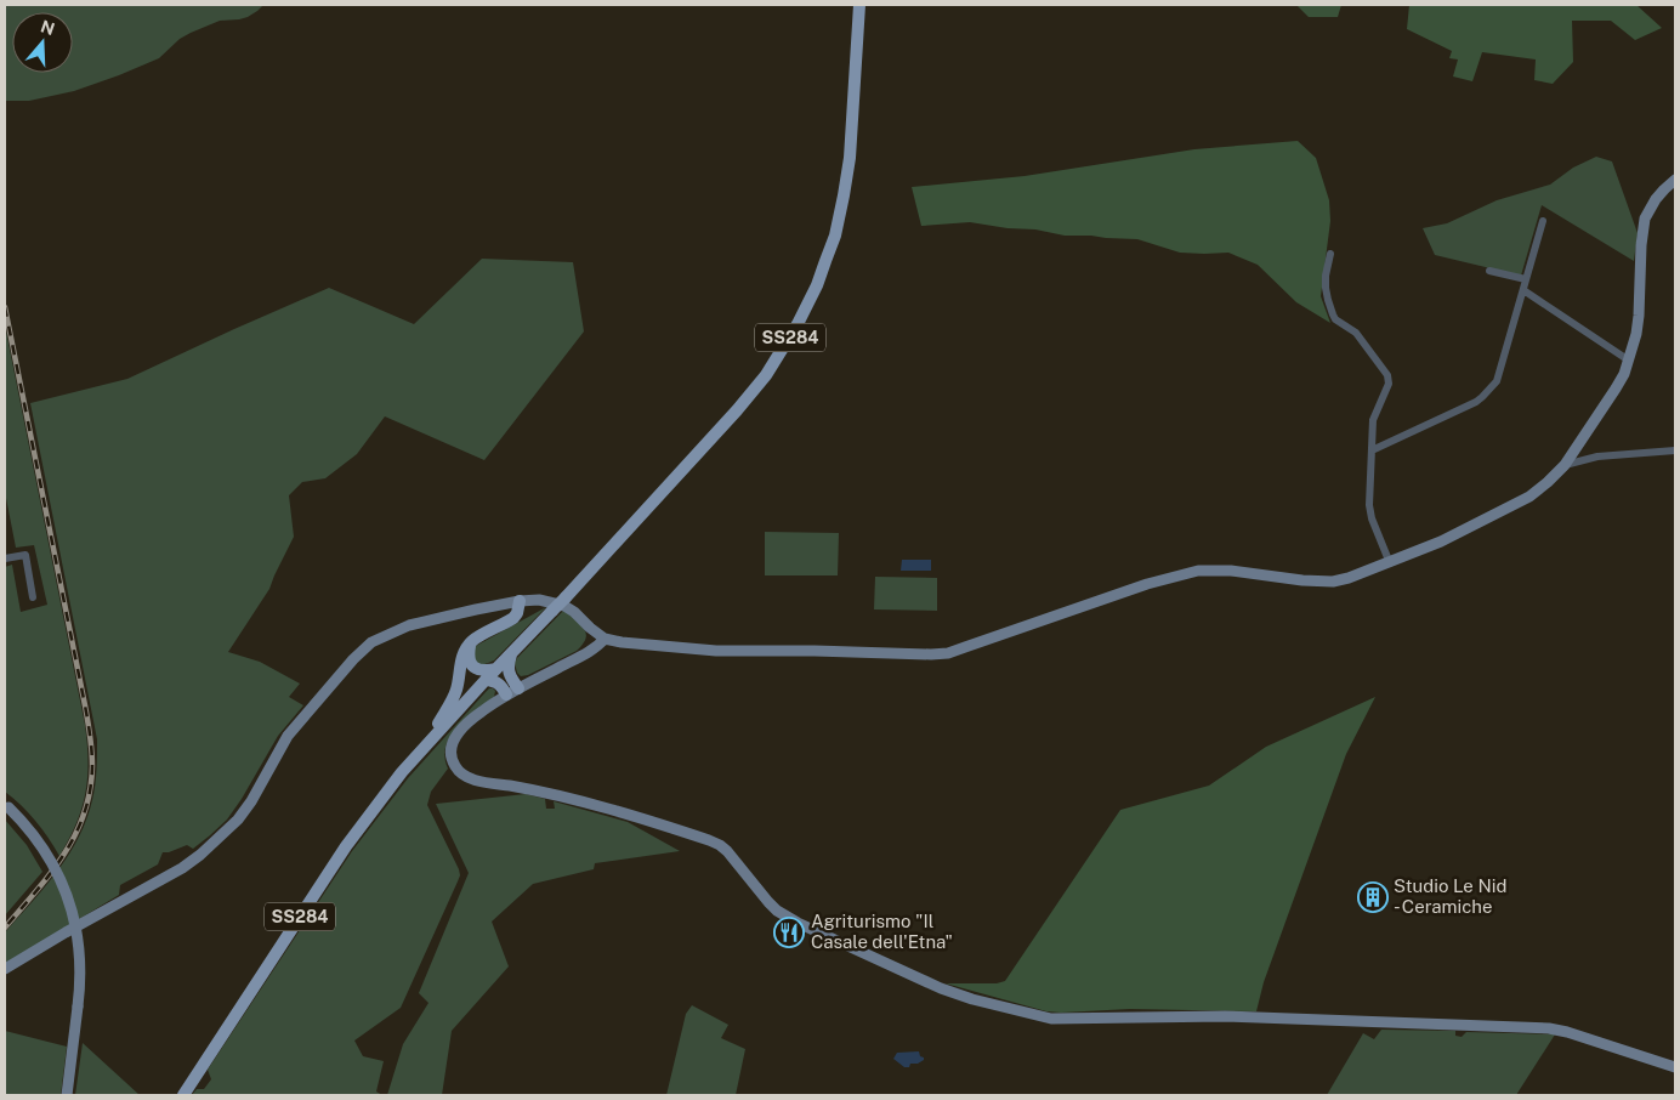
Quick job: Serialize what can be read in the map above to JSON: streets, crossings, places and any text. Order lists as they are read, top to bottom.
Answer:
{
  "streets": {
    "main road": ["SS284"]
  },
  "places": {
    "building": ["Studio Le Nid - Ceramiche"],
    "restaurant": ["Agriturismo \"Il Casale dell'Etna\""]
  },
  "north": "top"
}
